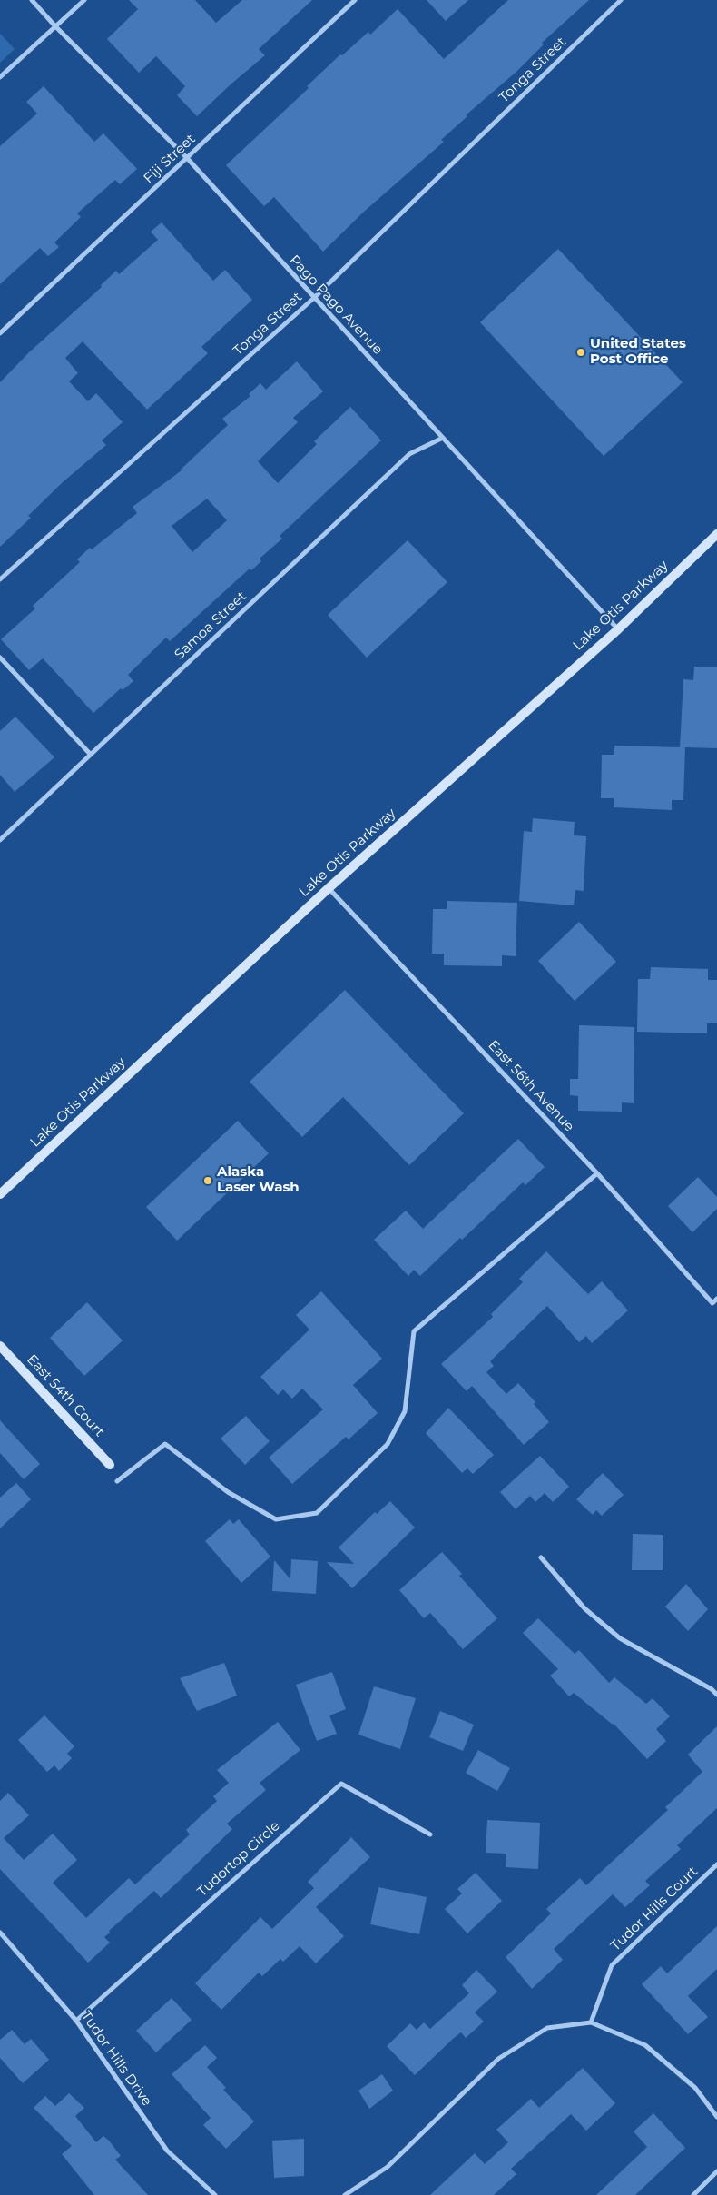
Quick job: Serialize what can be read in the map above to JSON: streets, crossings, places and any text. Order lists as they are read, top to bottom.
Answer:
{
  "streets": {
    "main road": ["Lake Otis Parkway", "East 54th Court"],
    "street": [
      "Tonga Street",
      "Fiji Street",
      "Pago Pago Avenue",
      "Samoa Street",
      "East 56th Avenue",
      "Tudortop Circle",
      "Tudor Hills Court",
      "Tudor Hills Drive"
    ]
  },
  "crossings": [
    ["Tonga Street", "Pago Pago Avenue"],
    ["Fiji Street", "Pago Pago Avenue"],
    ["Pago Pago Avenue", "Lake Otis Parkway"],
    ["Pago Pago Avenue", "Samoa Street"],
    ["Lake Otis Parkway", "East 56th Avenue"],
    ["Tudortop Circle", "Tudor Hills Drive"]
  ],
  "places": ["United States Post Office", "Alaska Laser Wash"]
}
